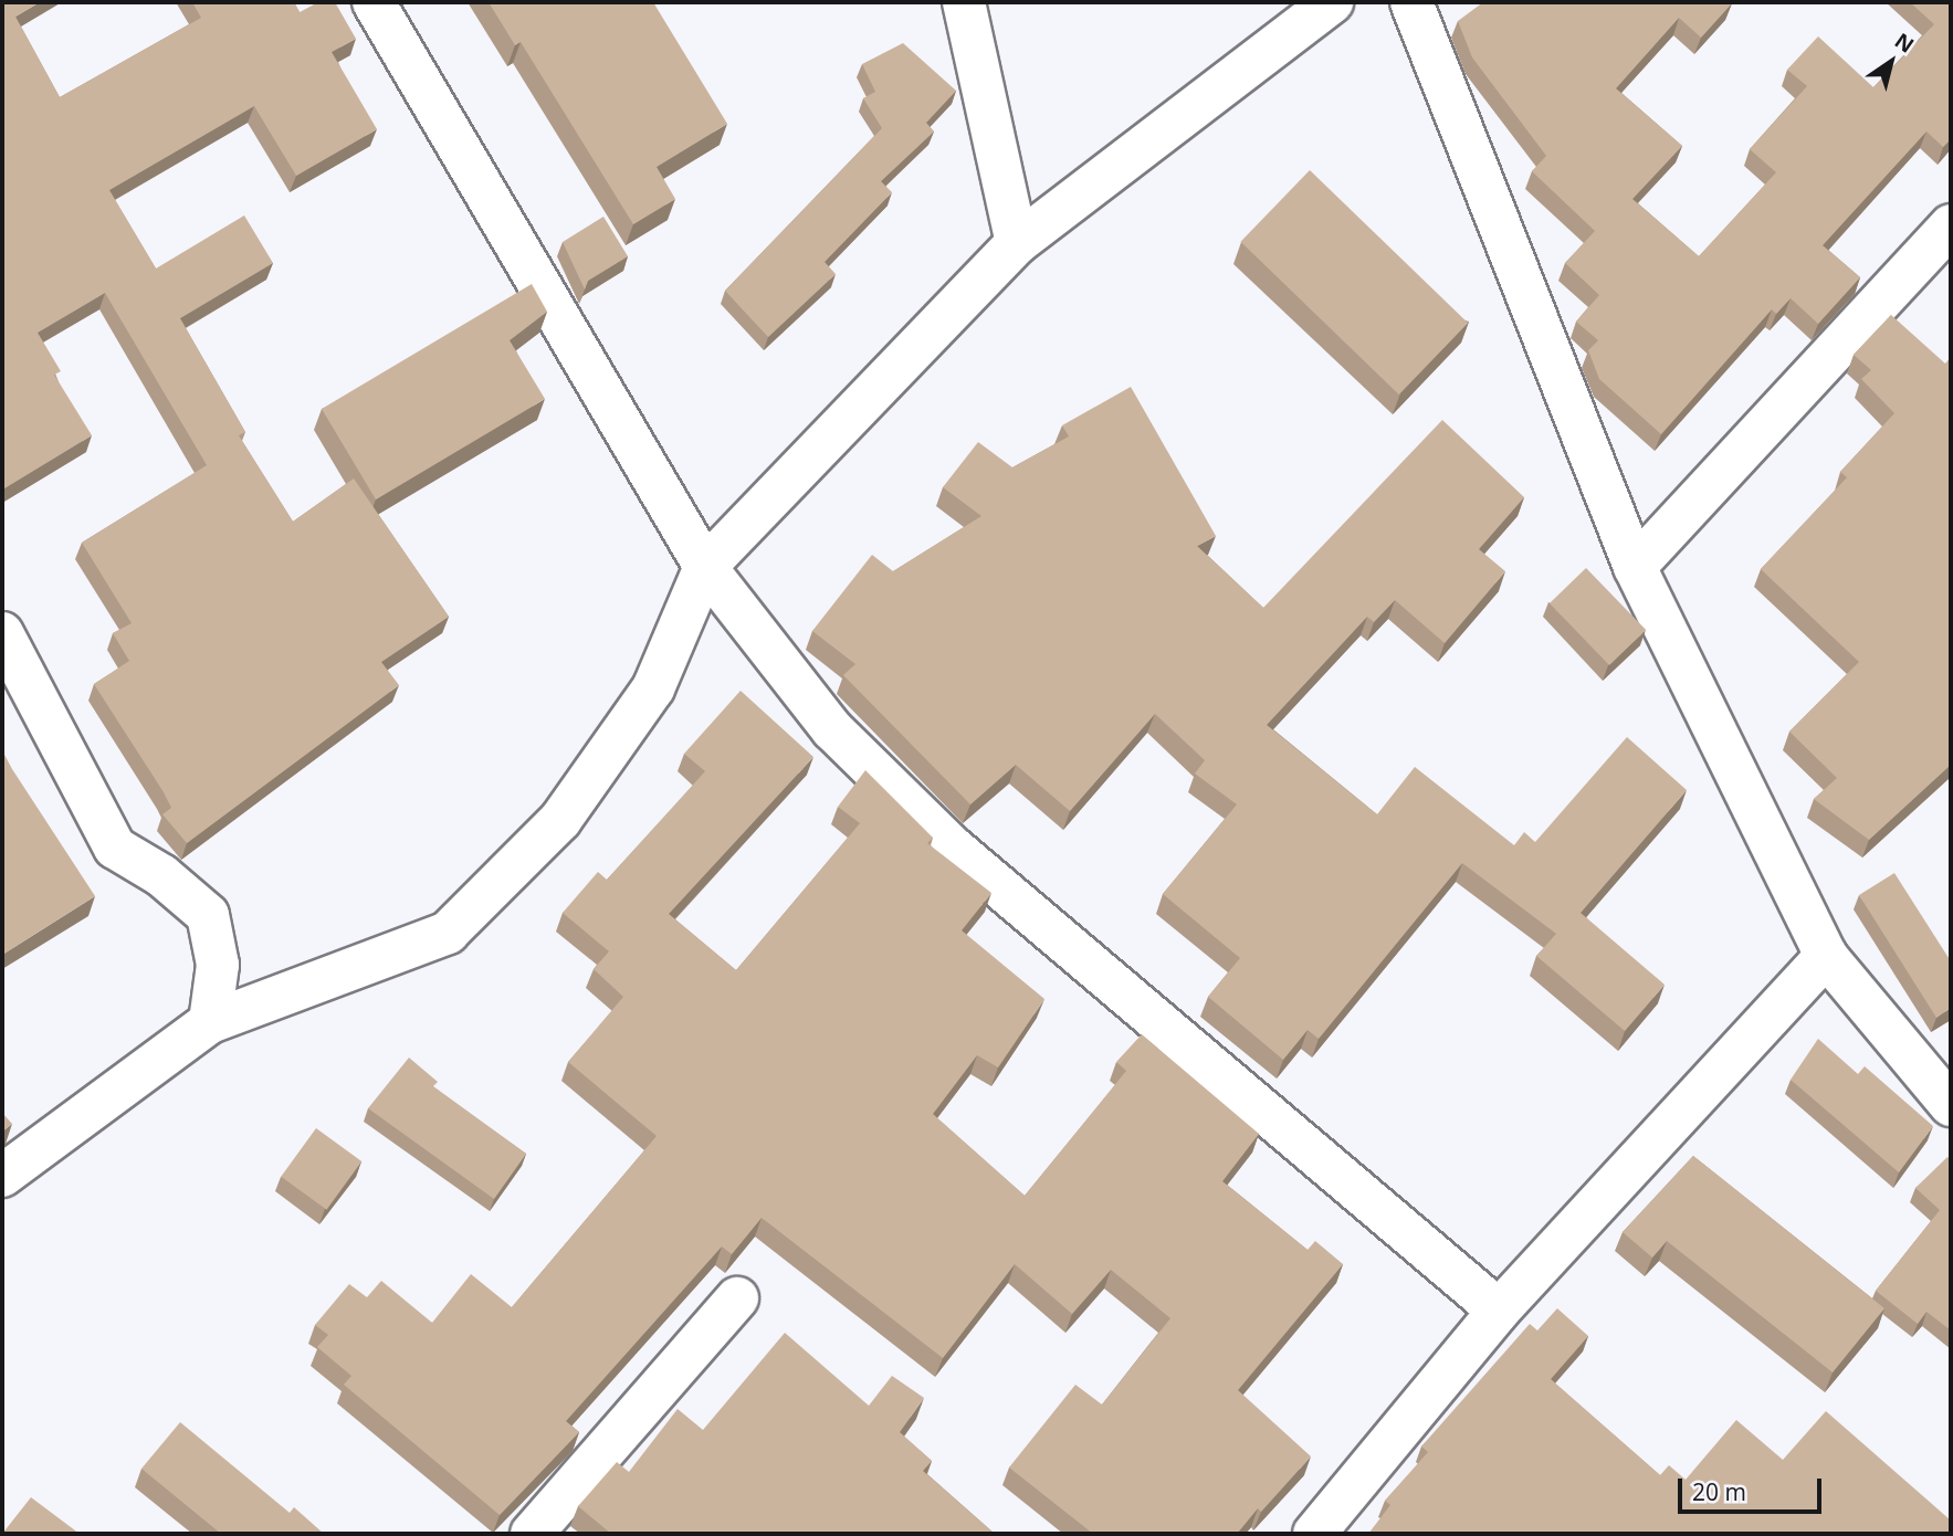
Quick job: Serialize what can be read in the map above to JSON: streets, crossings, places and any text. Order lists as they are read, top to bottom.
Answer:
{
  "scale_bar": "20 m",
  "north": "top right"
}
